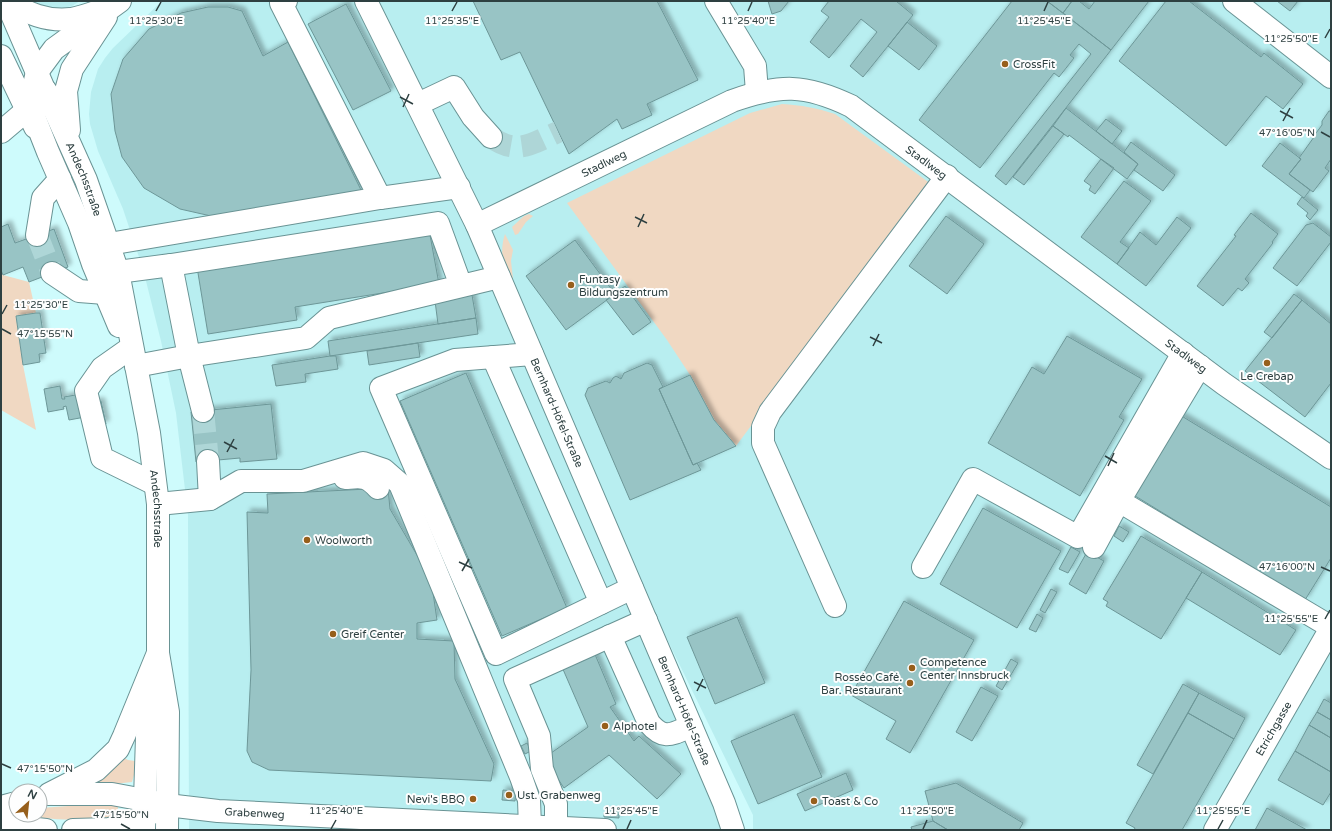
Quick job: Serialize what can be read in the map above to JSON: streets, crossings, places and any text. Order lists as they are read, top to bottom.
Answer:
{
  "streets": {
    "street": [
      "Stadlweg",
      "Andechsstraße",
      "Bernhard-Höfel-Straße",
      "Etrichgasse",
      "Grabenweg"
    ]
  },
  "crossings": [
    ["Stadlweg", "Bernhard-Höfel-Straße"],
    ["Andechsstraße", "Grabenweg"]
  ],
  "places": [
    "CrossFit",
    "Funtasy Bildungszentrum",
    "Le Crebap",
    "Woolworth",
    "Greif Center",
    "Competence Center Innsbruck",
    "Rosséo Café. Bar. Restaurant",
    "Alphotel",
    "Ust. Grabenweg",
    "Nevi's BBQ",
    "Toast & Co"
  ],
  "north": "top right",
  "coordinates": [
    "11°25'30\"E",
    "11°25'35\"E",
    "11°25'40\"E",
    "11°25'45\"E",
    "11°25'50\"E",
    "47°16'05\"N",
    "47°15'55\"N",
    "47°16'00\"N",
    "11°25'55\"E",
    "47°15'50\"N"
  ]
}
